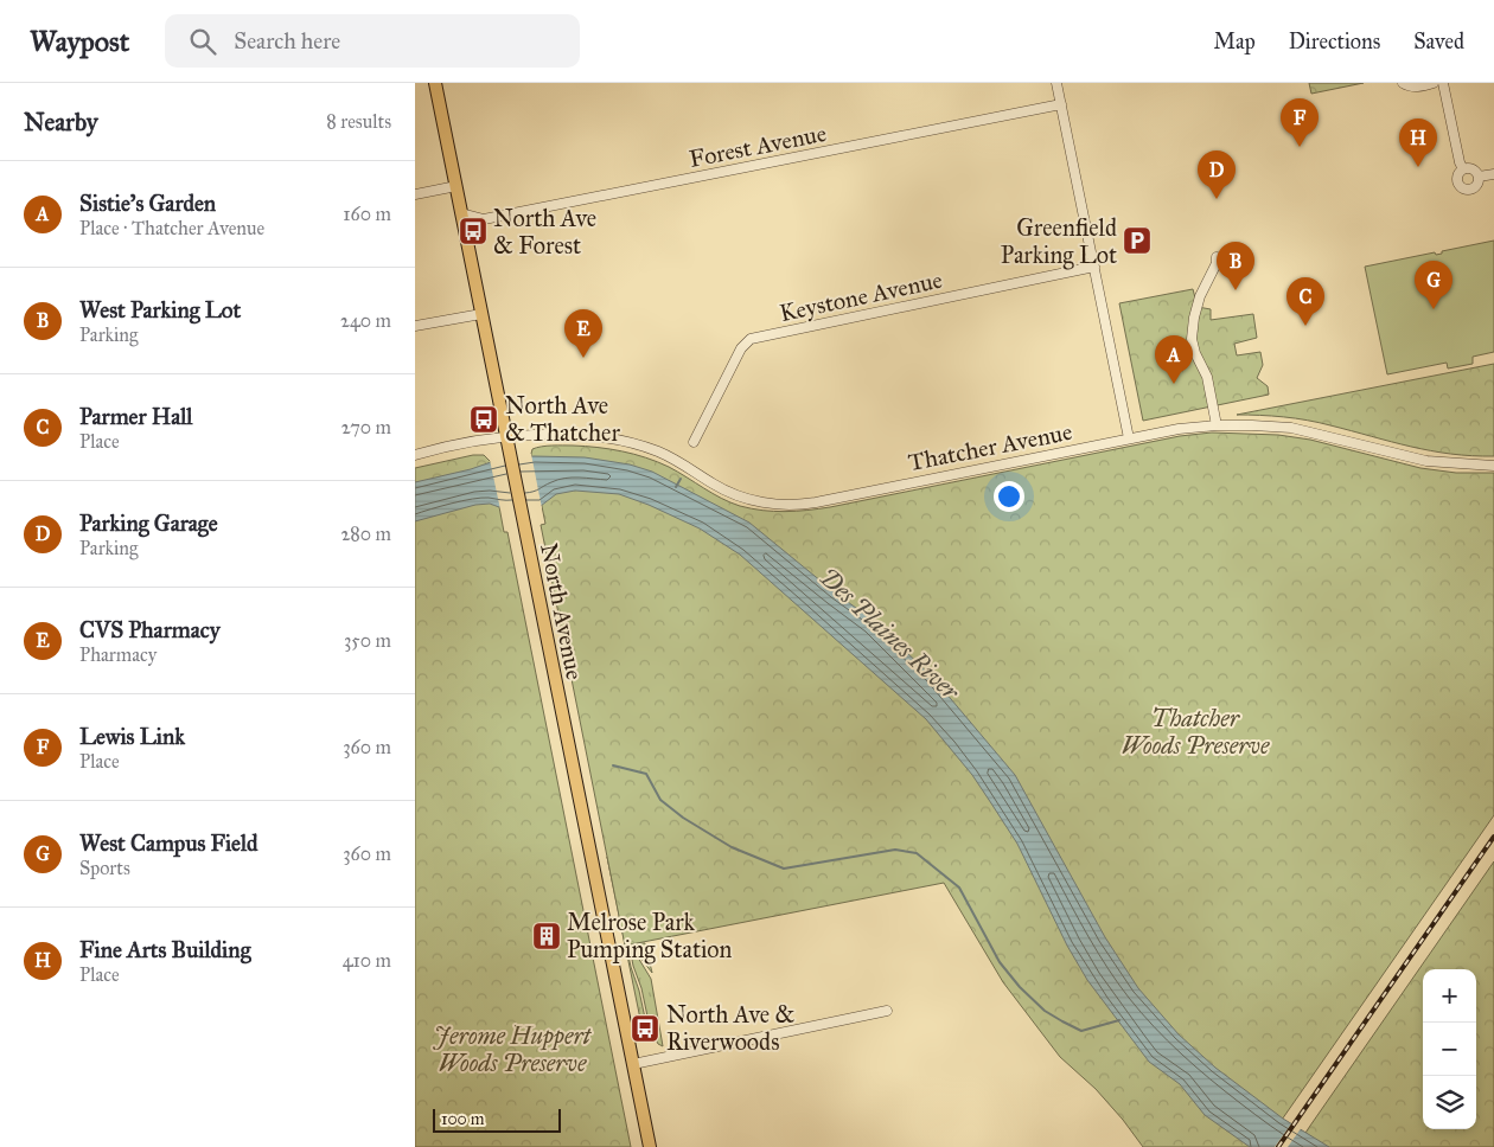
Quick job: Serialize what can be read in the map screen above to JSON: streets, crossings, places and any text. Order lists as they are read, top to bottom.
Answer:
{
  "streets": {
    "main road": ["North Avenue"],
    "street": ["Forest Avenue", "Keystone Avenue", "Thatcher Avenue"]
  },
  "crossings": [
    ["Forest Avenue", "North Avenue"],
    ["Thatcher Avenue", "North Avenue"]
  ],
  "water": ["Des Plaines River"],
  "parks": ["Thatcher Woods Preserve", "Jerome Huppert Woods Preserve"],
  "places": {
    "bus stop": ["North Ave & Forest", "North Ave & Thatcher", "North Ave & Riverwoods"],
    "parking": ["Greenfield Parking Lot"],
    "building": ["Melrose Park Pumping Station"]
  },
  "scale_bar": "100 m",
  "page": {
    "header": "Waypost",
    "search": "Search here",
    "nav": ["Map", "Directions", "Saved"],
    "heading": ["Nearby", "8 results"],
    "pins": [
      "F",
      "H",
      "D",
      "B",
      "G",
      "C",
      "E",
      "A"
    ],
    "list": [
      {
        "mark": "A",
        "name": "Sistie’s Garden",
        "note": "Place · Thatcher Avenue",
        "value": "160 m"
      },
      {
        "mark": "B",
        "name": "West Parking Lot",
        "note": "Parking",
        "value": "240 m"
      },
      {
        "mark": "C",
        "name": "Parmer Hall",
        "note": "Place",
        "value": "270 m"
      },
      {
        "mark": "D",
        "name": "Parking Garage",
        "note": "Parking",
        "value": "280 m"
      },
      {
        "mark": "E",
        "name": "CVS Pharmacy",
        "note": "Pharmacy",
        "value": "350 m"
      },
      {
        "mark": "F",
        "name": "Lewis Link",
        "note": "Place",
        "value": "360 m"
      },
      {
        "mark": "G",
        "name": "West Campus Field",
        "note": "Sports",
        "value": "360 m"
      },
      {
        "mark": "H",
        "name": "Fine Arts Building",
        "note": "Place",
        "value": "410 m"
      }
    ],
    "map_buttons": ["+", "−"],
    "scale": "100 m"
  }
}
